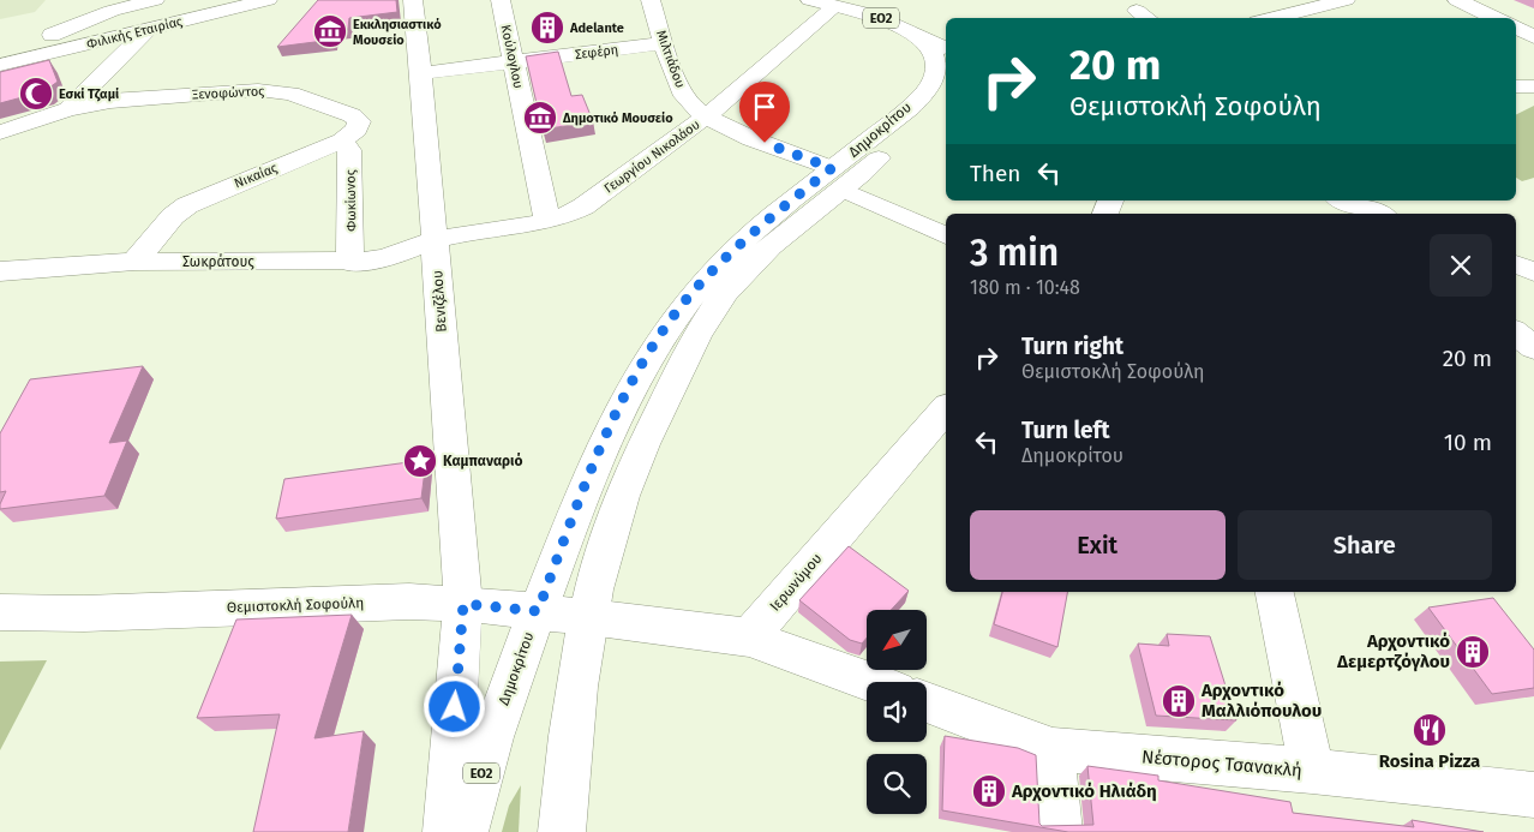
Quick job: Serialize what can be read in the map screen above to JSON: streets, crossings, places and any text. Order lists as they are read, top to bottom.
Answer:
{
  "streets": {
    "street": [
      "ΕΟ2",
      "Φιλικής Εταιρίας",
      "Σεφέρη",
      "Κούλογλου",
      "Μιλτιάδου",
      "Ξενοφώντος",
      "Δημοκρίτου",
      "Γεωργίου Νικολάου",
      "Νικαίας",
      "Φωκίωνος",
      "Σωκράτους",
      "Βενιζέλου",
      "Ιερωνύμου",
      "Θεμιστοκλή Σοφούλη",
      "Νέστορος Τσανακλή"
    ]
  },
  "crossings": [
    ["ΕΟ2", "Δημοκρίτου"],
    ["ΕΟ2", "Γεωργίου Νικολάου"],
    ["Σεφέρη", "Κούλογλου"],
    ["Σεφέρη", "Μιλτιάδου"],
    ["Σεφέρη", "Βενιζέλου"],
    ["Κούλογλου", "Γεωργίου Νικολάου"],
    ["Μιλτιάδου", "Δημοκρίτου"],
    ["Μιλτιάδου", "Γεωργίου Νικολάου"],
    ["Ξενοφώντος", "Νικαίας"],
    ["Ξενοφώντος", "Φωκίωνος"],
    ["Δημοκρίτου", "Θεμιστοκλή Σοφούλη"],
    ["Γεωργίου Νικολάου", "Σωκράτους"],
    ["Γεωργίου Νικολάου", "Βενιζέλου"],
    ["Νικαίας", "Φωκίωνος"],
    ["Νικαίας", "Σωκράτους"],
    ["Φωκίωνος", "Σωκράτους"],
    ["Σωκράτους", "Βενιζέλου"],
    ["Βενιζέλου", "Θεμιστοκλή Σοφούλη"]
  ],
  "places": {
    "building": [
      "Adelante",
      "Αρχοντικό Δεμερτζόγλου",
      "Αρχοντικό Μαλλιόπουλου",
      "Αρχοντικό Ηλιάδη"
    ],
    "museum": ["Εκκλησιαστικό Μουσείο", "Δημοτικό Μουσείο"],
    "mosque": ["Εσκί Τζαμί"],
    "place": ["Καμπαναριό"],
    "restaurant": ["Rosina Pizza"]
  },
  "north": "bottom left",
  "page": {
    "turn": ["20 m", "Θεμιστοκλή Σοφούλη"],
    "then": "Then",
    "heading": ["3 min", "180 m · 10:48"],
    "list": [
      {
        "name": "Turn right",
        "note": "Θεμιστοκλή Σοφούλη",
        "value": "20 m"
      },
      {
        "name": "Turn left",
        "note": "Δημοκρίτου",
        "value": "10 m"
      }
    ],
    "buttons": ["Exit", "Share"]
  }
}
